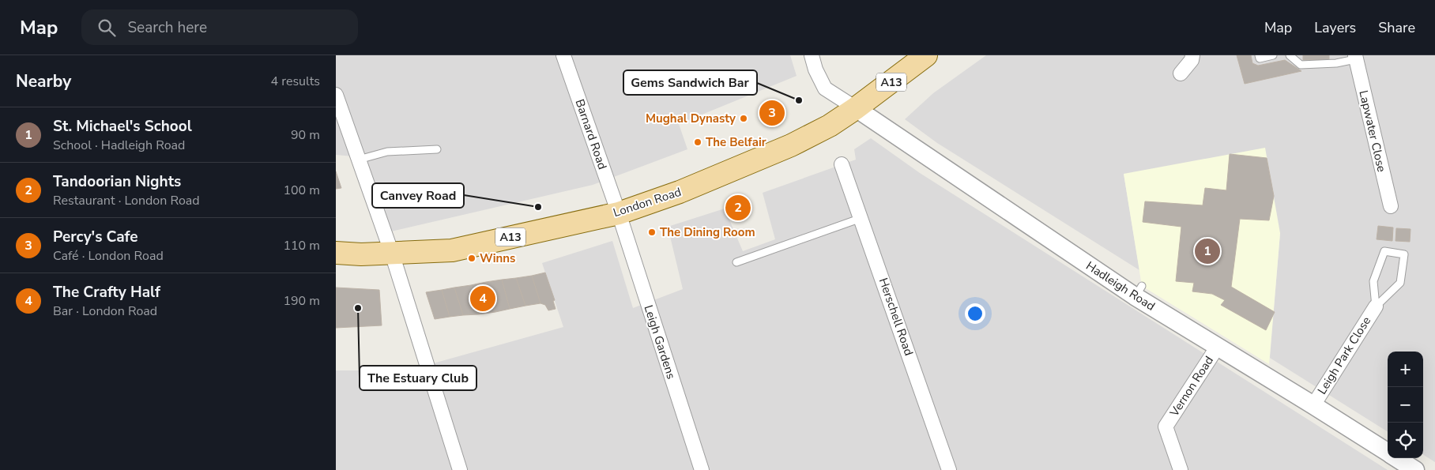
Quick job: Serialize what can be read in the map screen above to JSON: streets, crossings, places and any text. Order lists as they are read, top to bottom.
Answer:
{
  "streets": {
    "main road": ["A13", "London Road"],
    "street": [
      "Lapwater Close",
      "Barnard Road",
      "Hadleigh Road",
      "Herschell Road",
      "Leigh Gardens",
      "Leigh Park Close",
      "Vernon Road"
    ]
  },
  "crossings": [
    ["Barnard Road", "London Road"],
    ["Barnard Road", "Leigh Gardens"],
    ["London Road", "Hadleigh Road"],
    ["London Road", "Leigh Gardens"],
    ["Hadleigh Road", "Leigh Park Close"],
    ["Hadleigh Road", "Vernon Road"]
  ],
  "places": [
    "Gems Sandwich Bar",
    "Mughal Dynasty",
    "The Belfair",
    "Canvey Road",
    "The Dining Room",
    "Winns",
    "The Estuary Club"
  ],
  "page": {
    "header": "Map",
    "search": "Search here",
    "nav": ["Map", "Layers", "Share"],
    "heading": ["Nearby", "4 results"],
    "pins": [
      "3",
      "2",
      "1",
      "4"
    ],
    "list": [
      {
        "mark": "1",
        "name": "St. Michael's School",
        "note": "School · Hadleigh Road",
        "value": "90 m"
      },
      {
        "mark": "2",
        "name": "Tandoorian Nights",
        "note": "Restaurant · London Road",
        "value": "100 m"
      },
      {
        "mark": "3",
        "name": "Percy's Cafe",
        "note": "Café · London Road",
        "value": "110 m"
      },
      {
        "mark": "4",
        "name": "The Crafty Half",
        "note": "Bar · London Road",
        "value": "190 m"
      }
    ],
    "map_buttons": ["+", "−"]
  }
}
